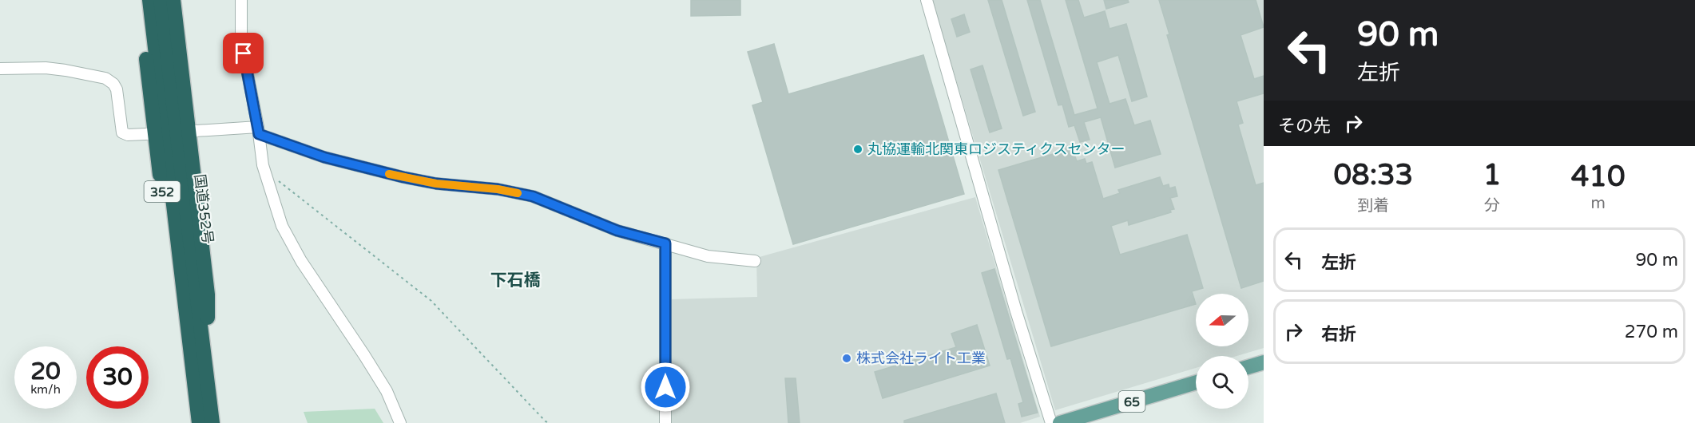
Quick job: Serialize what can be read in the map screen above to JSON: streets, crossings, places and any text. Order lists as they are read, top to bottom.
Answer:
{
  "streets": {
    "highway": ["352"],
    "main road": ["65"]
  },
  "districts": ["下石橋"],
  "places": ["丸協運輸北関東ロジスティクスセンター", "株式会社ライト工業"],
  "north": "left",
  "page": {
    "turn": ["90 m", "左折"],
    "then": "その先",
    "eta": [
      "08:33",
      "到着",
      "1",
      "分",
      "410",
      "m"
    ],
    "list": [
      {
        "name": "左折",
        "value": "90 m"
      },
      {
        "name": "右折",
        "value": "270 m"
      }
    ],
    "speed": "20 km/h",
    "limit": "30"
  }
}
